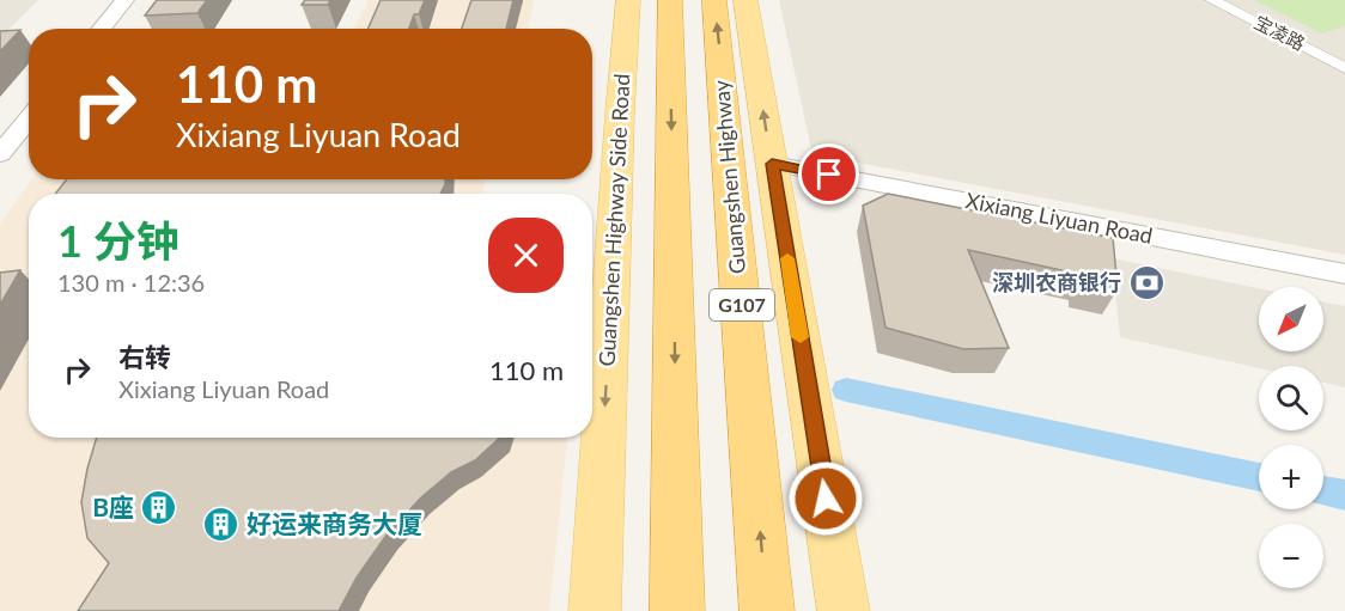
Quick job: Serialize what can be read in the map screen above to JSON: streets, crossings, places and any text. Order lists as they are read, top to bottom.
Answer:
{
  "streets": {
    "highway": ["Guangshen Highway", "G107"],
    "main road": ["Guangshen Highway Side Road"],
    "street": ["宝凌路", "Xixiang Liyuan Road"]
  },
  "places": {
    "bank": ["深圳农商银行"],
    "building": ["B座", "好运来商务大厦"]
  },
  "north": "bottom left",
  "page": {
    "turn": ["110 m", "Xixiang Liyuan Road"],
    "heading": ["1 分钟", "130 m · 12:36"],
    "map_buttons": ["+", "−"],
    "list": [
      {
        "name": "右转",
        "note": "Xixiang Liyuan Road",
        "value": "110 m"
      }
    ]
  }
}
